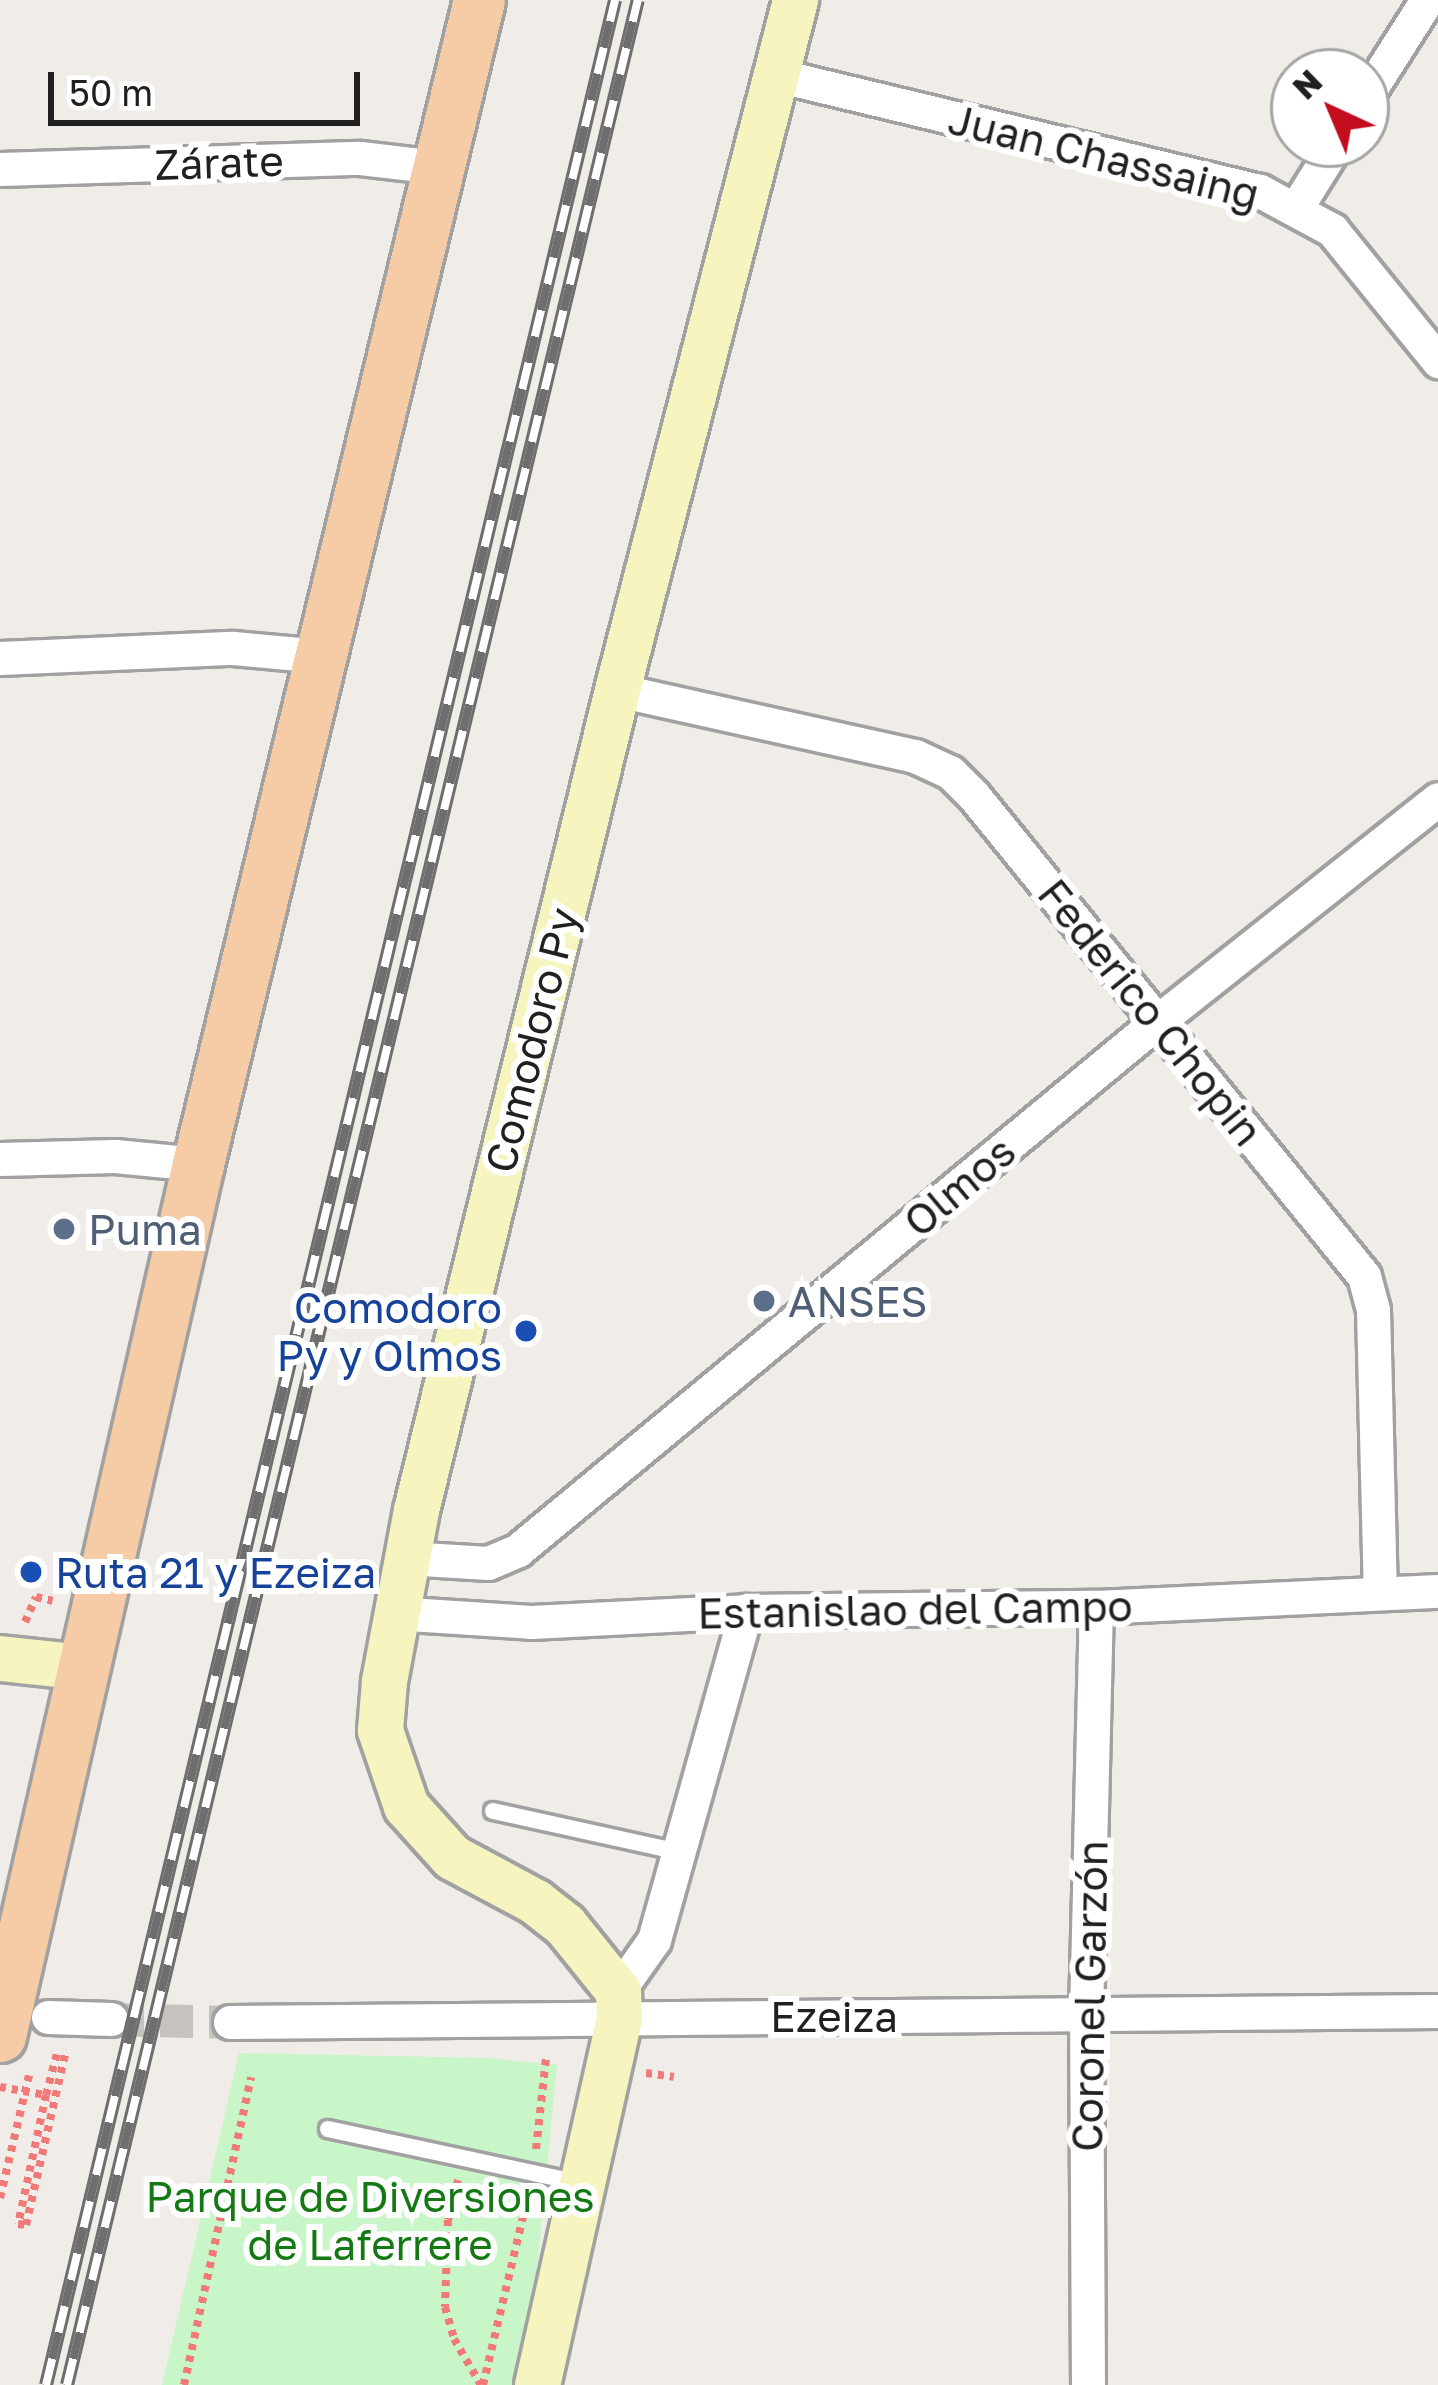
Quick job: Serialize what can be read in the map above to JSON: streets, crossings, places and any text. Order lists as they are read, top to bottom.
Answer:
{
  "streets": {
    "main road": ["Comodoro Py"],
    "street": [
      "Juan Chassaing",
      "Zárate",
      "Federico Chopin",
      "Olmos",
      "Estanislao del Campo",
      "Coronel Garzón",
      "Ezeiza"
    ]
  },
  "crossings": [
    ["Juan Chassaing", "Comodoro Py"],
    ["Federico Chopin", "Comodoro Py"],
    ["Federico Chopin", "Olmos"],
    ["Federico Chopin", "Estanislao del Campo"],
    ["Comodoro Py", "Olmos"],
    ["Comodoro Py", "Estanislao del Campo"],
    ["Comodoro Py", "Ezeiza"],
    ["Estanislao del Campo", "Coronel Garzón"],
    ["Coronel Garzón", "Ezeiza"]
  ],
  "parks": ["Parque de Diversiones de Laferrere"],
  "places": [
    "Puma",
    "ANSES",
    "Comodoro Py y Olmos",
    "Ruta 21 y Ezeiza"
  ],
  "scale_bar": "50 m",
  "north": "top left"
}
